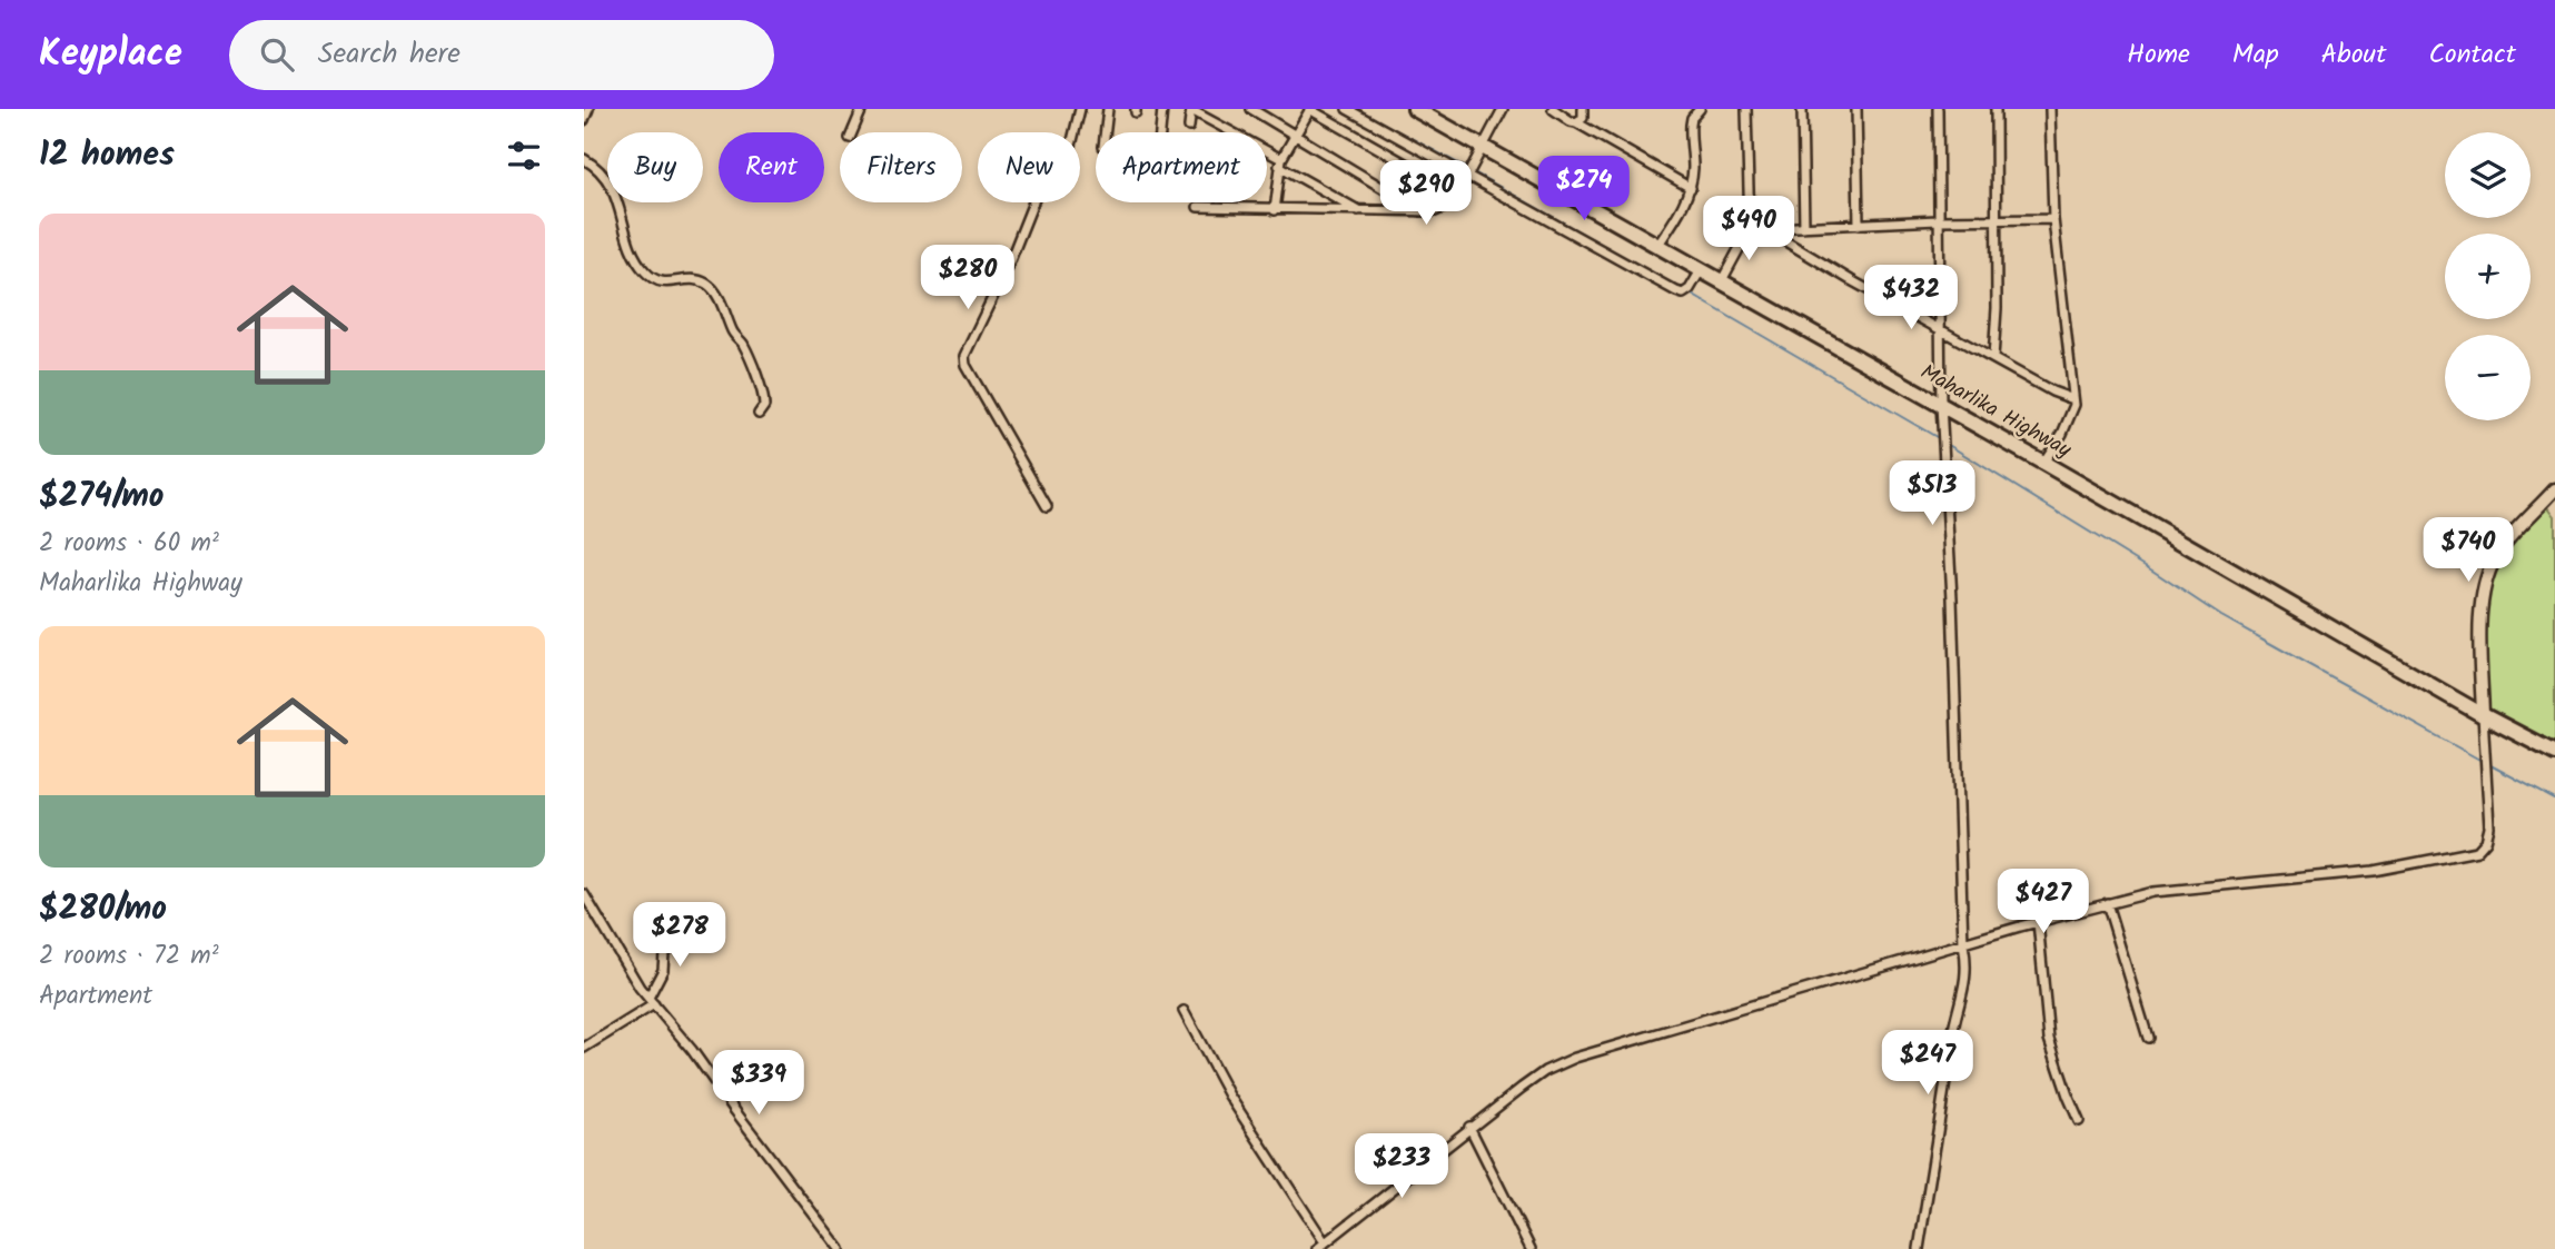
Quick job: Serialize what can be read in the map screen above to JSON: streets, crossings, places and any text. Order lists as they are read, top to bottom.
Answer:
{
  "streets": {
    "highway": ["Maharlika Highway"]
  },
  "page": {
    "header": "Keyplace",
    "search": "Search here",
    "nav": [
      "Home",
      "Map",
      "About",
      "Contact"
    ],
    "heading": "12 homes",
    "map_buttons": ["+", "−"],
    "chip": [
      "Buy",
      "Rent",
      "Filters",
      "New",
      "Apartment"
    ],
    "price": [
      "$274",
      "$290",
      "$490",
      "$280",
      "$432",
      "$513",
      "$740",
      "$427",
      "$278",
      "$247",
      "$339",
      "$233"
    ],
    "list": [
      {
        "name": "$274/mo",
        "note": "2 rooms · 60 m² · Maharlika Highway"
      },
      {
        "name": "$280/mo",
        "note": "2 rooms · 72 m² · Apartment"
      }
    ]
  }
}
